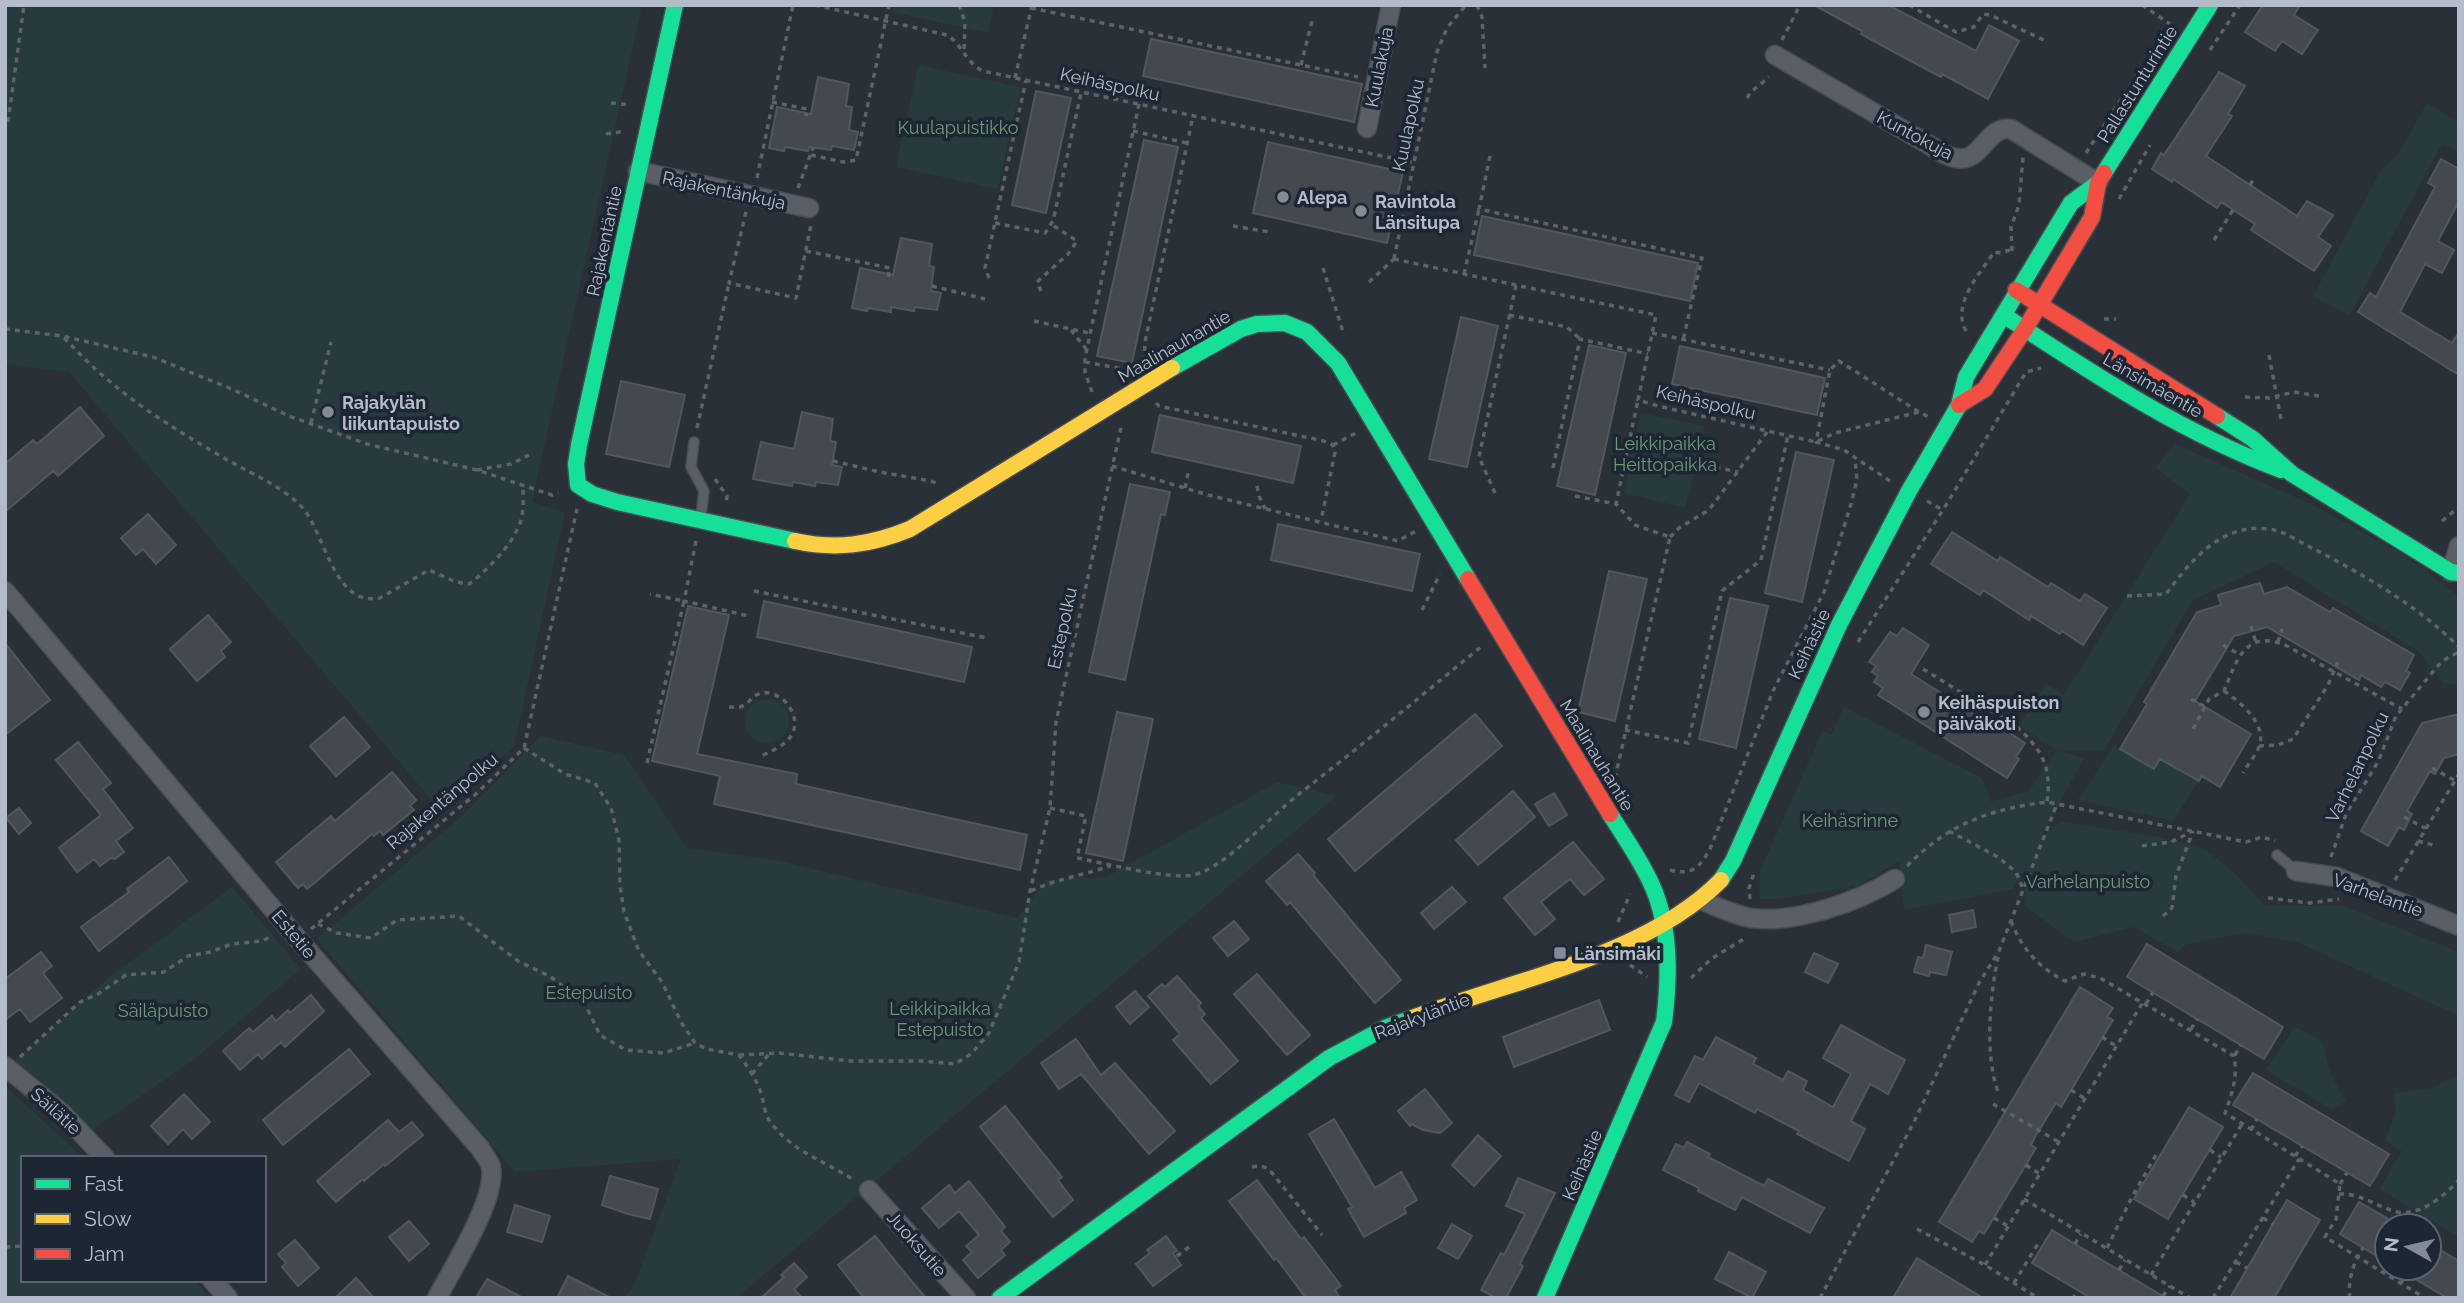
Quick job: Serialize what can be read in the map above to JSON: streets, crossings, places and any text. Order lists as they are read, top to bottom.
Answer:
{
  "streets": {
    "street": [
      "Kuulakuja",
      "Pallastunturintie",
      "Kuntokuja",
      "Rajakentänkuja",
      "Rajakentäntie",
      "Maalinauhantie",
      "Länsimäentie",
      "Keihästie",
      "Varhelantie",
      "Estetie",
      "Rajakyläntie",
      "Säilätie",
      "Juoksutie"
    ],
    "path": [
      "Keihäspolku",
      "Kuulapolku",
      "Estepolku",
      "Varhelanpolku",
      "Rajakentänpolku"
    ]
  },
  "crossings": [
    ["Keihäspolku", "Kuulapolku"],
    ["Pallastunturintie", "Länsimäentie"],
    ["Pallastunturintie", "Keihästie"],
    ["Rajakentänkuja", "Rajakentäntie"],
    ["Rajakentäntie", "Maalinauhantie"],
    ["Maalinauhantie", "Keihästie"],
    ["Maalinauhantie", "Rajakyläntie"],
    ["Länsimäentie", "Keihästie"],
    ["Keihästie", "Rajakyläntie"],
    ["Varhelanpolku", "Varhelantie"],
    ["Rajakentänpolku", "Estetie"],
    ["Rajakentänpolku", "Säilätie"]
  ],
  "parks": [
    "Kuulapuistikko",
    "Leikkipaikka Heittopaikka",
    "Keihäsrinne",
    "Varhelanpuisto",
    "Estepuisto",
    "Leikkipaikka Estepuisto",
    "Säiläpuisto"
  ],
  "places": {
    "other": [
      "Alepa",
      "Ravintola Länsitupa",
      "Rajakylän liikuntapuisto",
      "Keihäspuiston päiväkoti"
    ],
    "transit": ["Länsimäki"]
  },
  "legend": ["Fast", "Slow", "Jam"],
  "north": "left"
}
